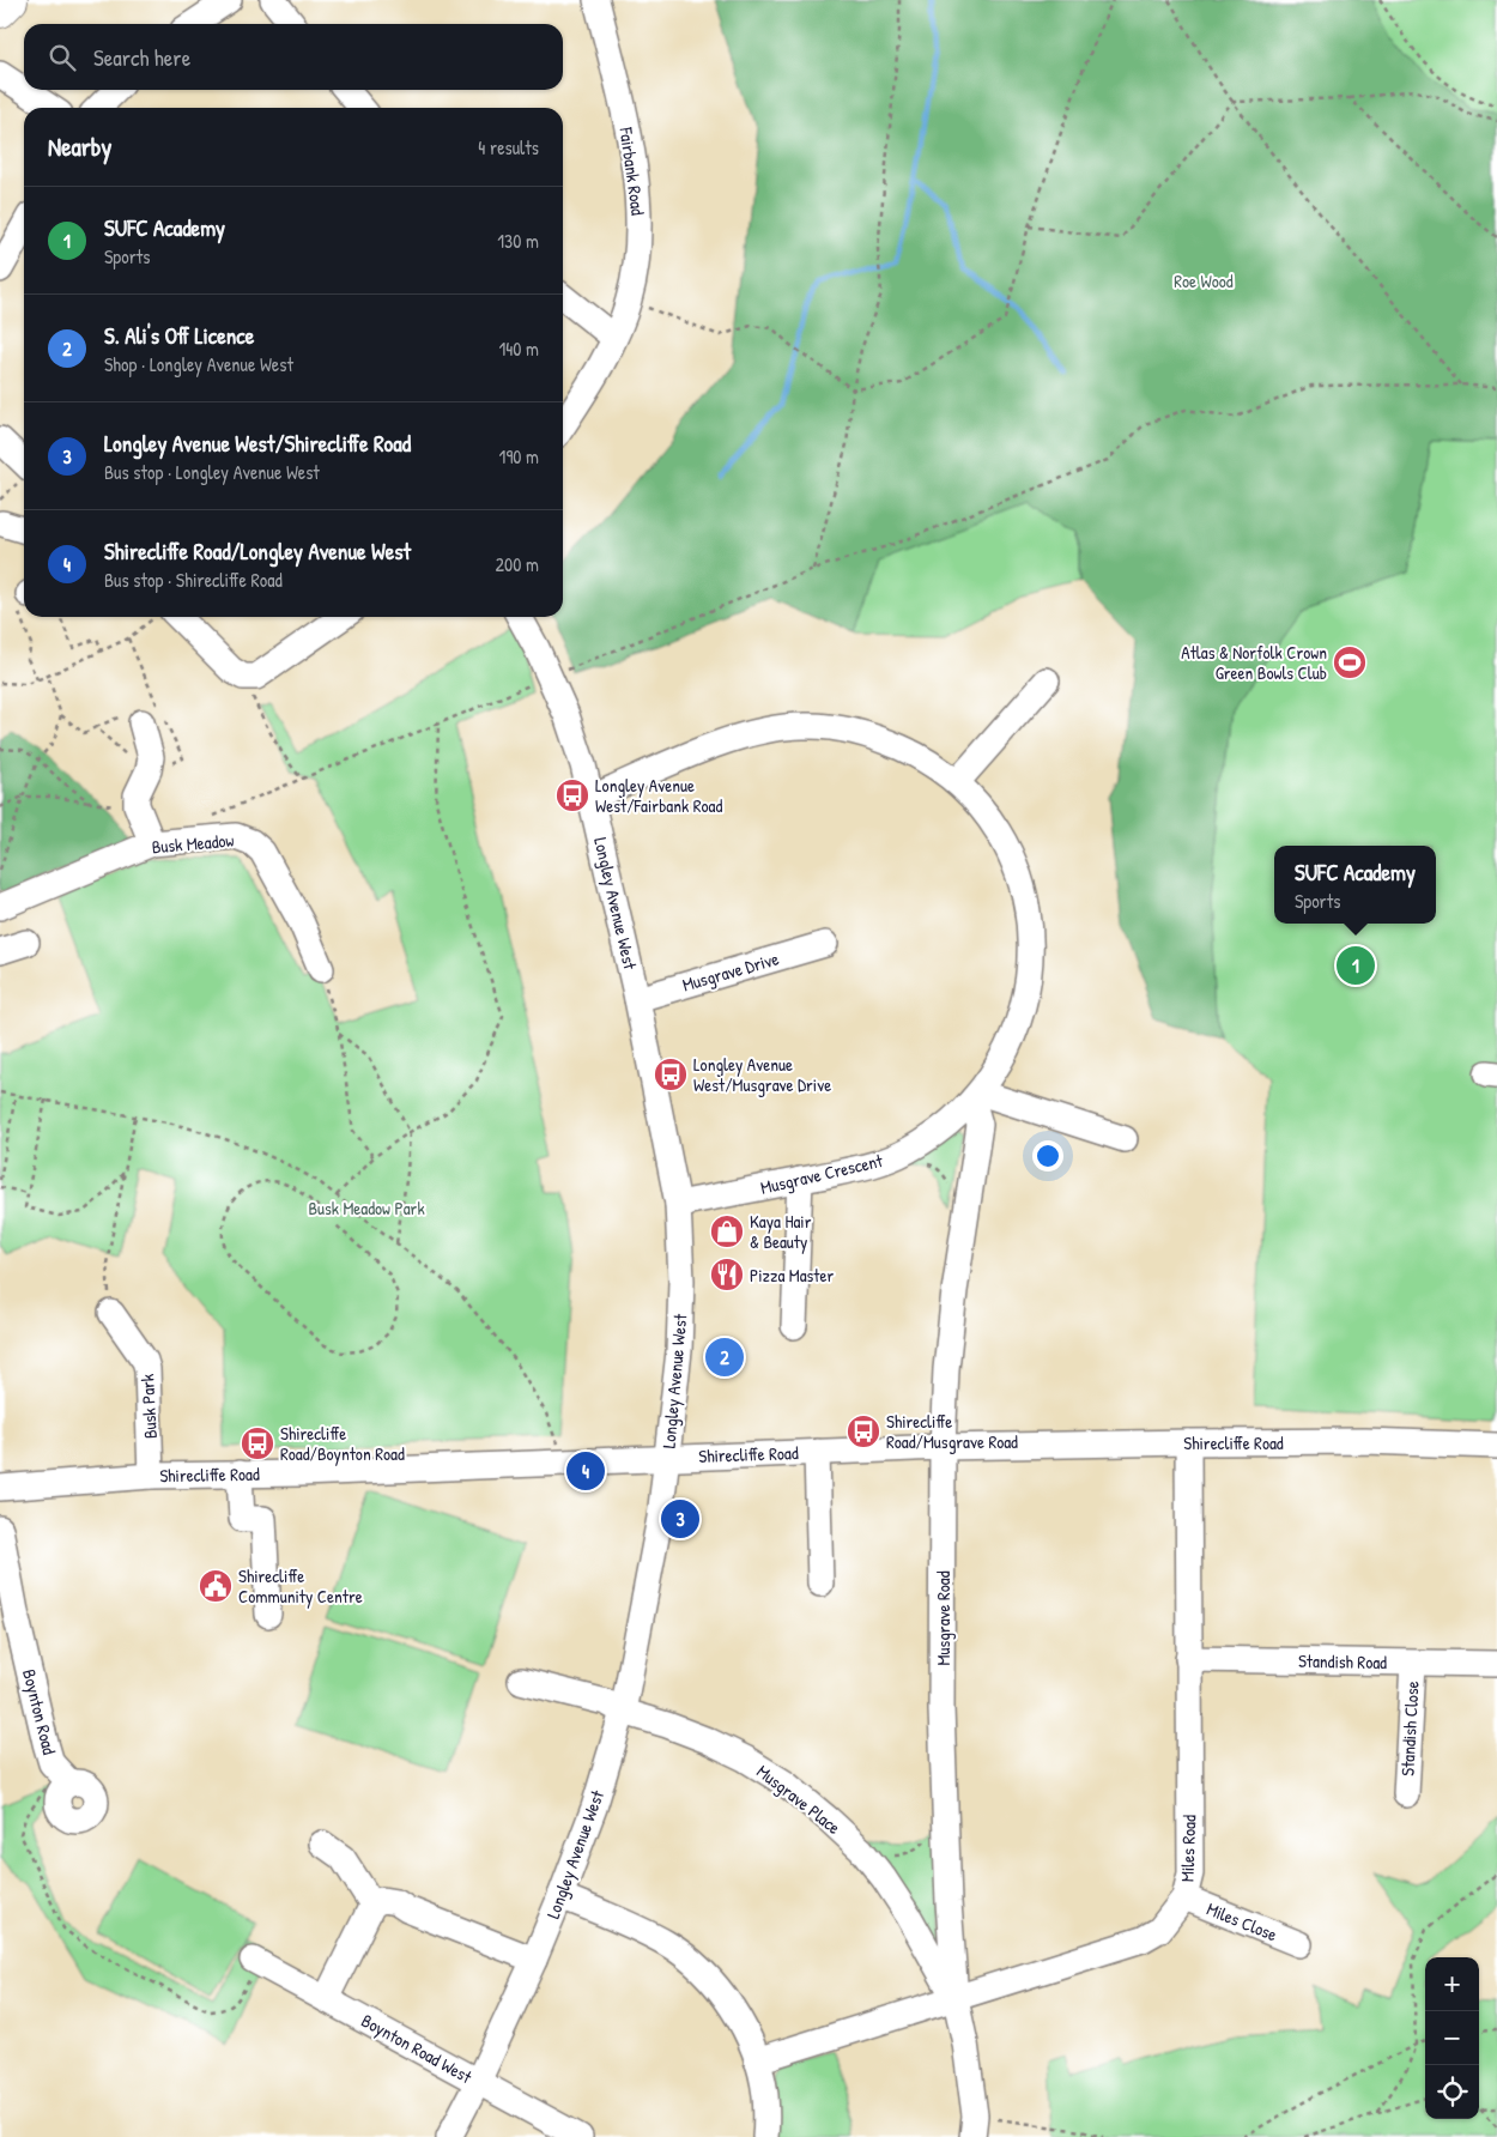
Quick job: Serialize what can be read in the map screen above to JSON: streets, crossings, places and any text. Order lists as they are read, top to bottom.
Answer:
{
  "streets": {
    "street": [
      "Fairbank Road",
      "Busk Meadow",
      "Longley Avenue West",
      "Musgrave Drive",
      "Musgrave Crescent",
      "Busk Park",
      "Shirecliffe Road",
      "Musgrave Road",
      "Standish Road",
      "Boynton Road",
      "Standish Close",
      "Musgrave Place",
      "Miles Road",
      "Miles Close",
      "Boynton Road West"
    ]
  },
  "crossings": [
    ["Longley Avenue West", "Musgrave Drive"],
    ["Longley Avenue West", "Musgrave Crescent"],
    ["Longley Avenue West", "Shirecliffe Road"],
    ["Longley Avenue West", "Musgrave Place"],
    ["Longley Avenue West", "Boynton Road West"],
    ["Musgrave Crescent", "Musgrave Road"],
    ["Busk Park", "Shirecliffe Road"],
    ["Shirecliffe Road", "Musgrave Road"],
    ["Shirecliffe Road", "Miles Road"],
    ["Musgrave Road", "Musgrave Place"],
    ["Musgrave Road", "Miles Road"],
    ["Standish Road", "Standish Close"],
    ["Standish Road", "Miles Road"],
    ["Musgrave Place", "Miles Road"],
    ["Miles Road", "Miles Close"]
  ],
  "parks": ["Roe Wood", "Busk Meadow Park"],
  "places": {
    "sports": ["Atlas & Norfolk Crown Green Bowls Club"],
    "bus stop": [
      "Longley Avenue West/Fairbank Road",
      "Longley Avenue West/Musgrave Drive",
      "Shirecliffe Road/Musgrave Road",
      "Shirecliffe Road/Boynton Road"
    ],
    "shop": ["Kaya Hair & Beauty"],
    "restaurant": ["Pizza Master"],
    "public building": ["Shirecliffe Community Centre"]
  },
  "page": {
    "search": "Search here",
    "heading": ["Nearby", "4 results"],
    "list": [
      {
        "mark": "1",
        "name": "SUFC Academy",
        "note": "Sports",
        "value": "130 m"
      },
      {
        "mark": "2",
        "name": "S. Ali's Off Licence",
        "note": "Shop · Longley Avenue West",
        "value": "140 m"
      },
      {
        "mark": "3",
        "name": "Longley Avenue West/Shirecliffe Road",
        "note": "Bus stop · Longley Avenue West",
        "value": "190 m"
      },
      {
        "mark": "4",
        "name": "Shirecliffe Road/Longley Avenue West",
        "note": "Bus stop · Shirecliffe Road",
        "value": "200 m"
      }
    ],
    "popup": ["SUFC Academy", "Sports"],
    "pins": [
      "1",
      "2",
      "4",
      "3"
    ],
    "map_buttons": ["+", "−"]
  }
}
